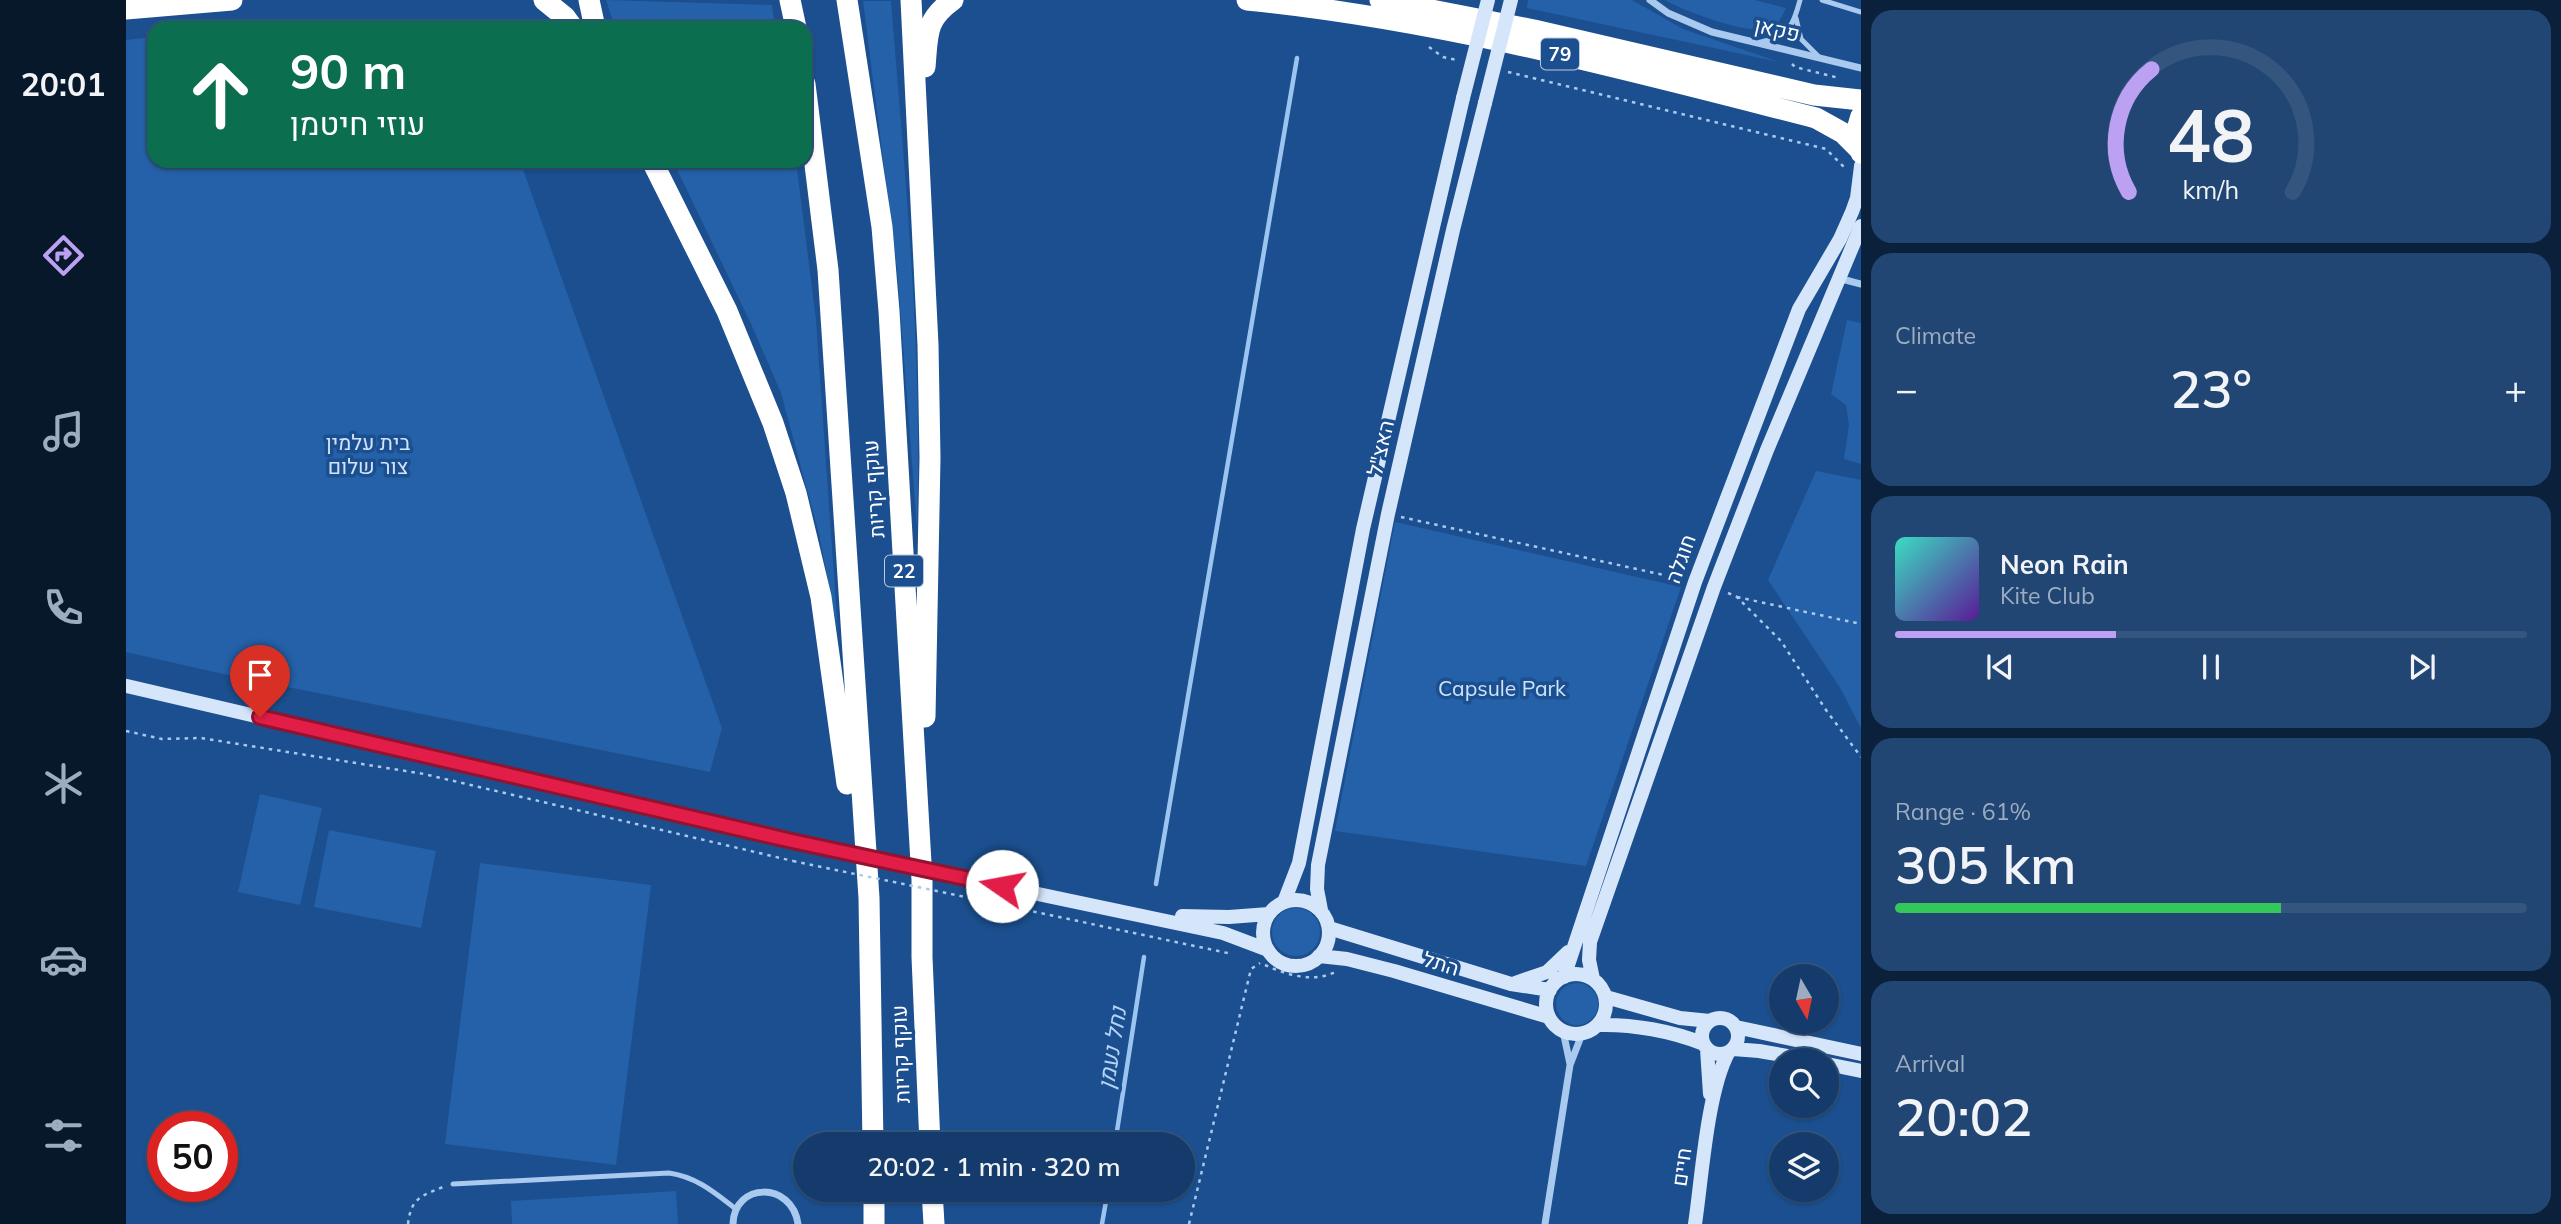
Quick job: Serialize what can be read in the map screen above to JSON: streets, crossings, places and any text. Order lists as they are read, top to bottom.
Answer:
{
  "streets": {
    "highway": ["79", "עוקף קריות", "22"],
    "street": [
      "פקאן",
      "האצ\"ל",
      "חוגלה",
      "התל",
      "חיים"
    ]
  },
  "crossings": [
    ["79", "חוגלה"],
    ["האצ\"ל", "התל"],
    ["חוגלה", "התל"]
  ],
  "water": ["נחל נעמן"],
  "parks": ["בית עלמין צור שלום", "Capsule Park"],
  "north": "bottom",
  "page": {
    "tabs": "20:01",
    "turn": ["90 m", "עוזי חיטמן"],
    "tile": [
      "Climate",
      ["Range · 61%", "305 km"],
      ["Arrival", "20:02"]
    ],
    "heat": ["−", "23°", "+"],
    "song": ["Neon Rain", "Kite Club"],
    "limit": "50",
    "trip": "20:02 · 1 min · 320 m",
    "gauge": ["48", "km/h"]
  }
}
